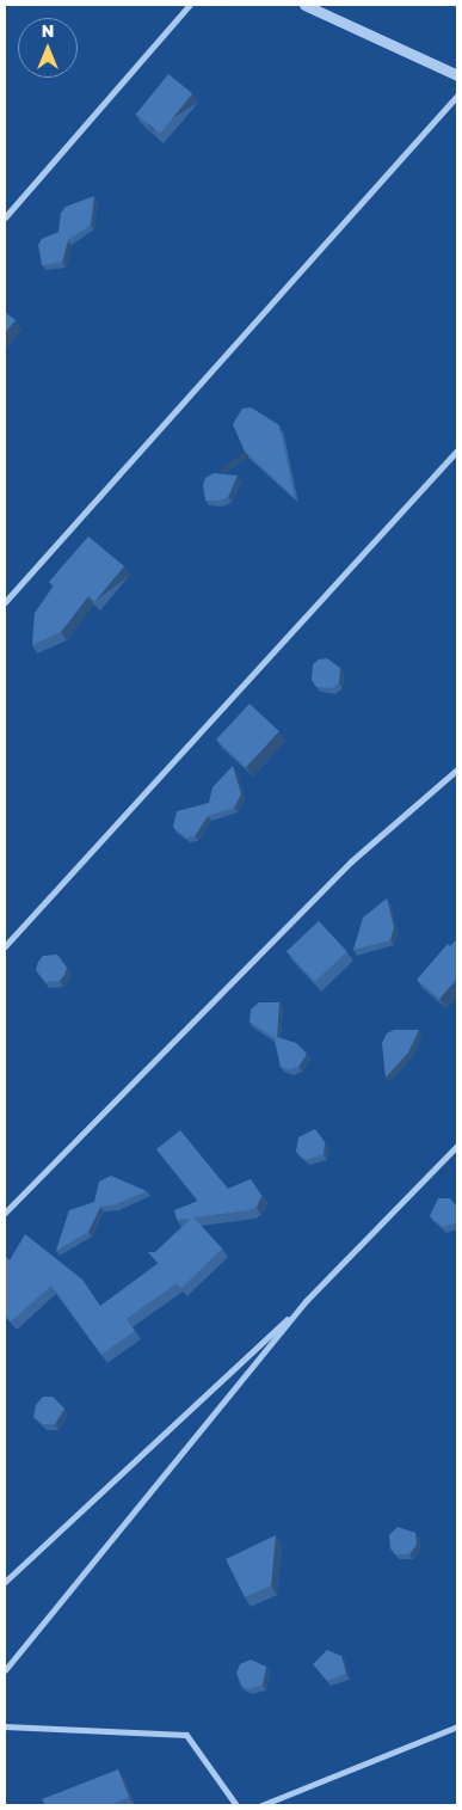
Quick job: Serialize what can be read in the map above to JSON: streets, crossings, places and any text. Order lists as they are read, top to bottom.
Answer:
{
  "north": "top"
}
